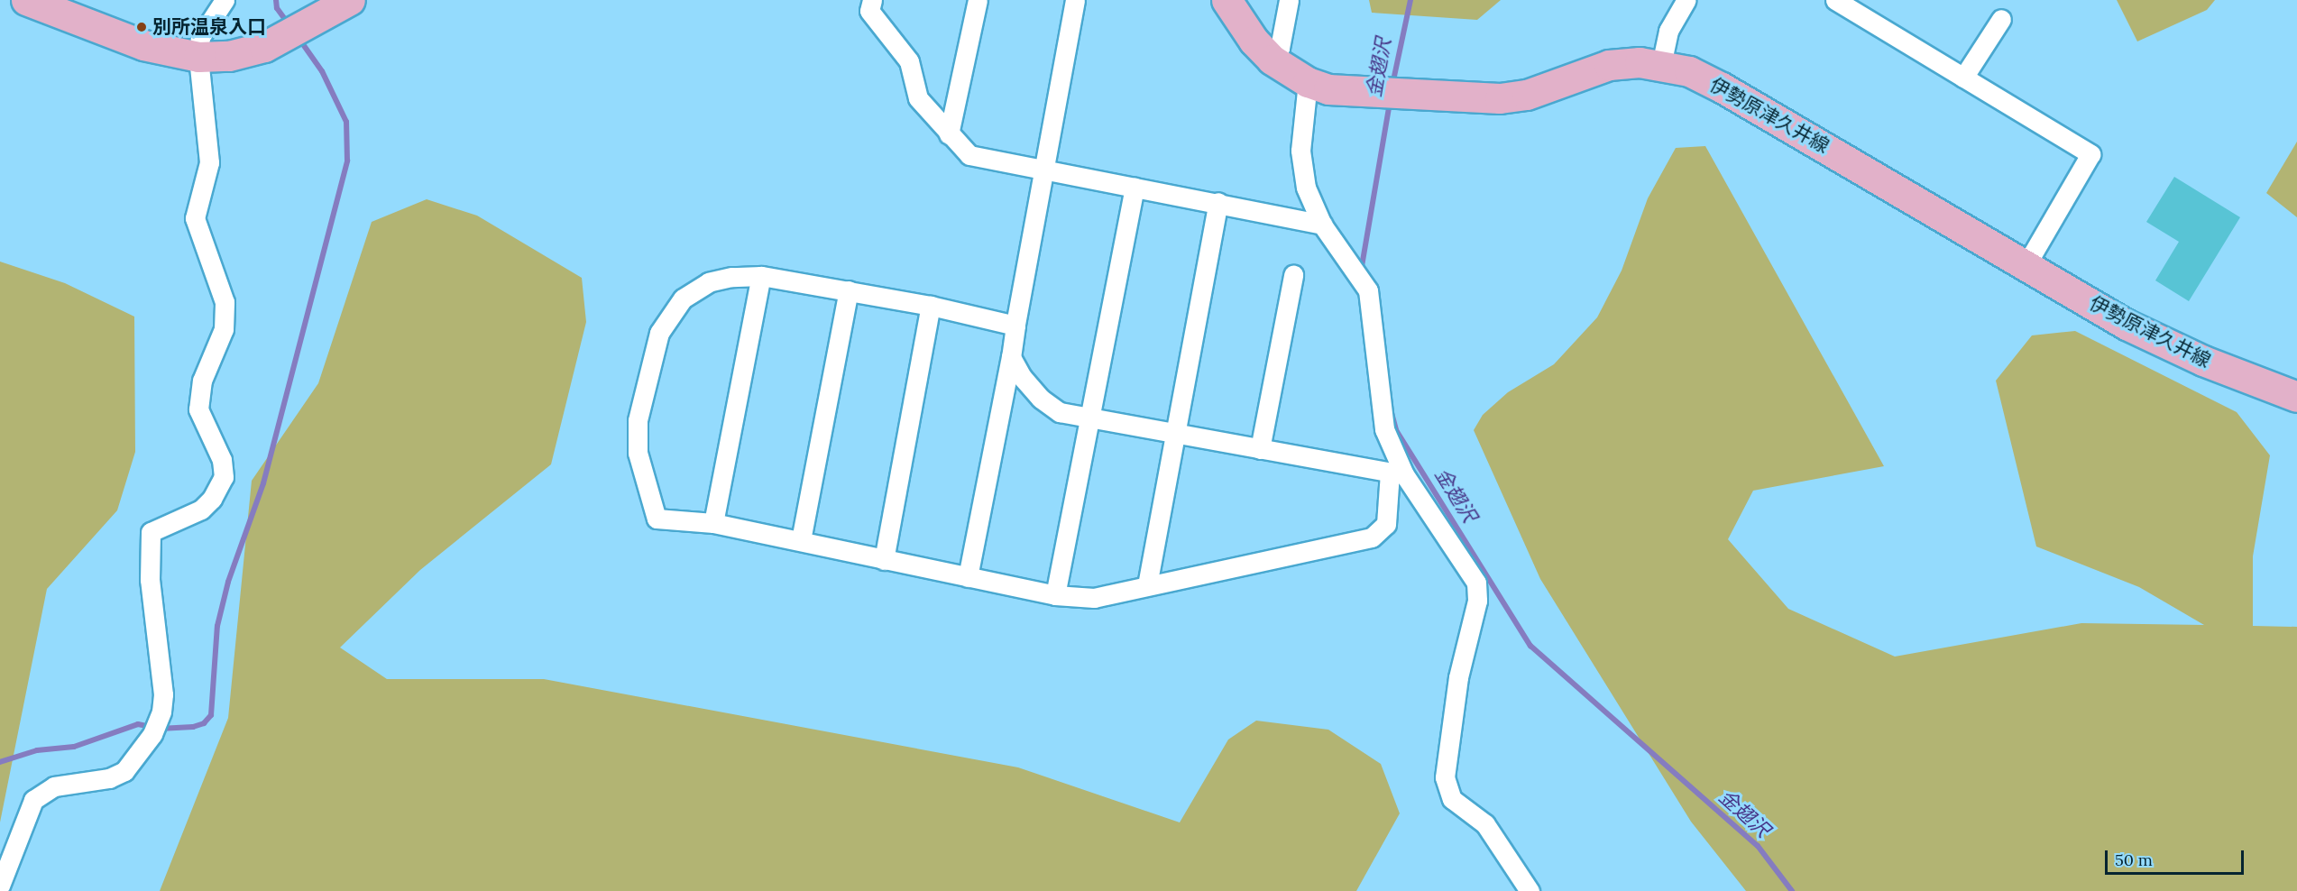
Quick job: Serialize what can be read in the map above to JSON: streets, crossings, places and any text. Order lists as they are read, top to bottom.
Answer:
{
  "streets": {
    "main road": ["伊勢原津久井線"]
  },
  "water": ["金翅沢"],
  "places": ["別所温泉入口"],
  "scale_bar": "50 m"
}
